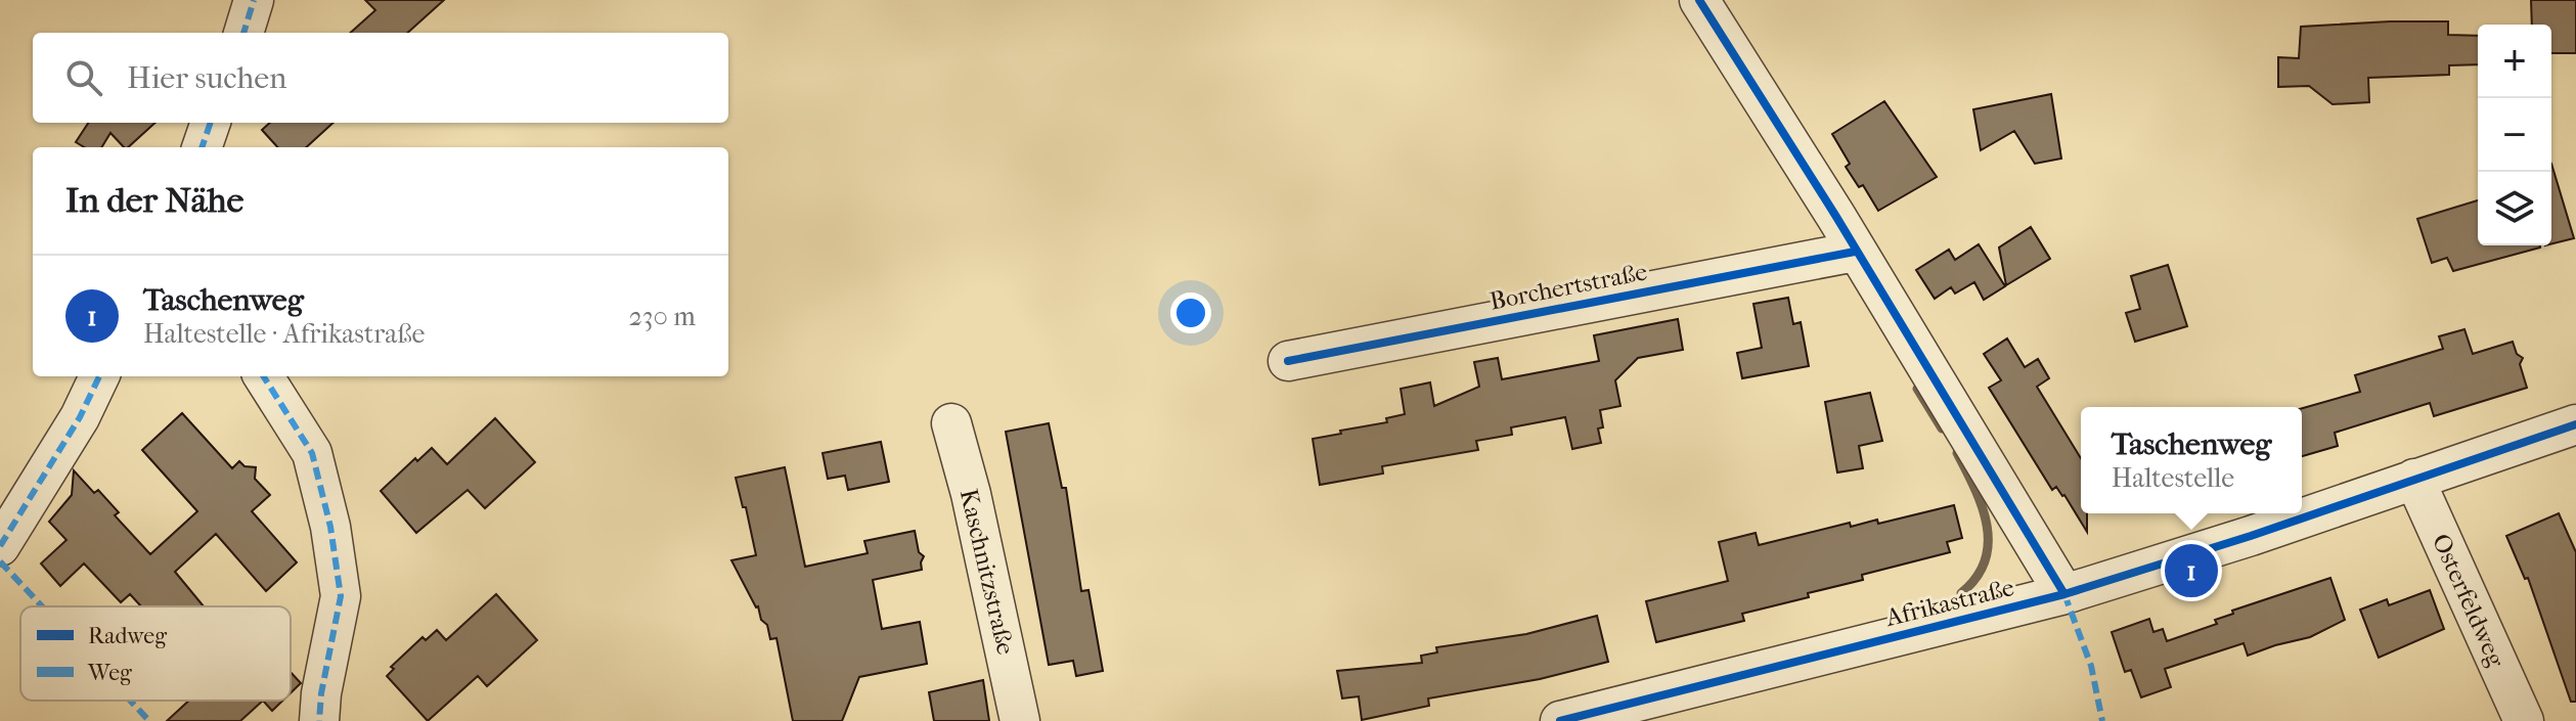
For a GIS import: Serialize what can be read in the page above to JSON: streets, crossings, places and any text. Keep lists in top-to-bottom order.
{
  "streets": {
    "street": [
      "Borchertstraße",
      "Kaschnitzstraße",
      "Osterfeldweg",
      "Afrikastraße"
    ]
  },
  "crossings": [
    ["Osterfeldweg", "Afrikastraße"]
  ],
  "legend": ["Radweg", "Weg"],
  "page": {
    "map_buttons": ["+", "−"],
    "search": "Hier suchen",
    "heading": "In der Nähe",
    "list": [
      {
        "mark": "1",
        "name": "Taschenweg",
        "note": "Haltestelle · Afrikastraße",
        "value": "230 m"
      }
    ],
    "popup": ["Taschenweg", "Haltestelle"],
    "pins": "1"
  }
}
